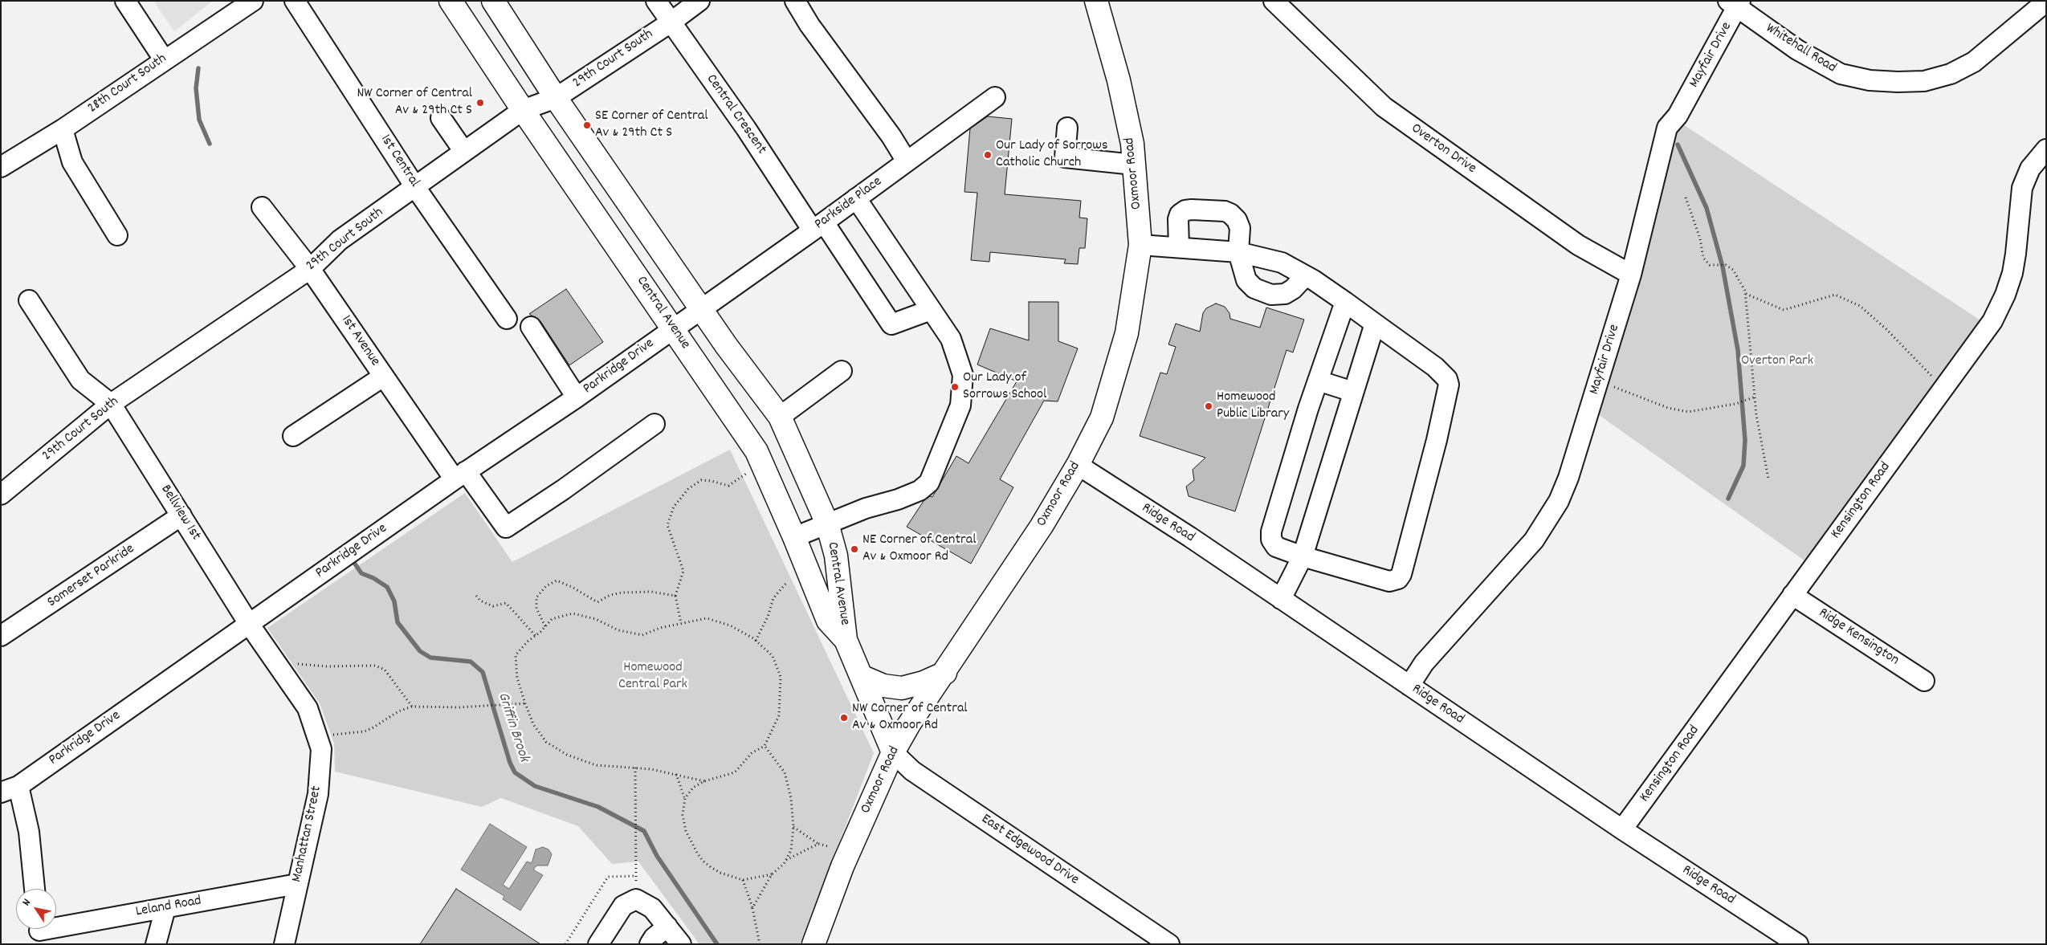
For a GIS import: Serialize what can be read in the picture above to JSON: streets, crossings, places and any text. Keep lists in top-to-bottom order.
{
  "streets": {
    "main road": ["Oxmoor Road", "Central Avenue"],
    "street": [
      "Whitehall Road",
      "Mayfair Drive",
      "29th Court South",
      "28th Court South",
      "Central Crescent",
      "Overton Drive",
      "1st Central",
      "Parkside Place",
      "1st Avenue",
      "Parkridge Drive",
      "Kensington Road",
      "Bellview 1st",
      "Ridge Road",
      "Somerset Parkride",
      "Ridge Kensington",
      "Manhattan Street",
      "East Edgewood Drive",
      "Leland Road"
    ]
  },
  "crossings": [
    ["Whitehall Road", "Mayfair Drive"],
    ["Mayfair Drive", "Overton Drive"],
    ["Mayfair Drive", "Ridge Road"],
    ["29th Court South", "Central Crescent"],
    ["29th Court South", "1st Central"],
    ["29th Court South", "Central Avenue"],
    ["29th Court South", "1st Avenue"],
    ["29th Court South", "Bellview 1st"],
    ["Central Crescent", "Parkside Place"],
    ["Oxmoor Road", "Central Avenue"],
    ["Oxmoor Road", "Ridge Road"],
    ["Oxmoor Road", "East Edgewood Drive"],
    ["Parkside Place", "Central Avenue"],
    ["Parkside Place", "Parkridge Drive"],
    ["Central Avenue", "Parkridge Drive"],
    ["Central Avenue", "East Edgewood Drive"],
    ["1st Avenue", "Parkridge Drive"],
    ["Parkridge Drive", "Bellview 1st"],
    ["Parkridge Drive", "Manhattan Street"],
    ["Kensington Road", "Ridge Road"],
    ["Kensington Road", "Ridge Kensington"],
    ["Bellview 1st", "Somerset Parkride"],
    ["Bellview 1st", "Manhattan Street"],
    ["Manhattan Street", "Leland Road"]
  ],
  "water": ["Griffin Brook"],
  "parks": ["Overton Park", "Homewood Central Park"],
  "places": [
    "NW Corner of Central Av & 29th Ct S",
    "SE Corner of Central Av & 29th Ct S",
    "Our Lady of Sorrows Catholic Church",
    "Our Lady of Sorrows School",
    "Homewood Public Library",
    "NE Corner of Central Av & Oxmoor Rd",
    "NW Corner of Central Av & Oxmoor Rd"
  ],
  "north": "top left"
}
